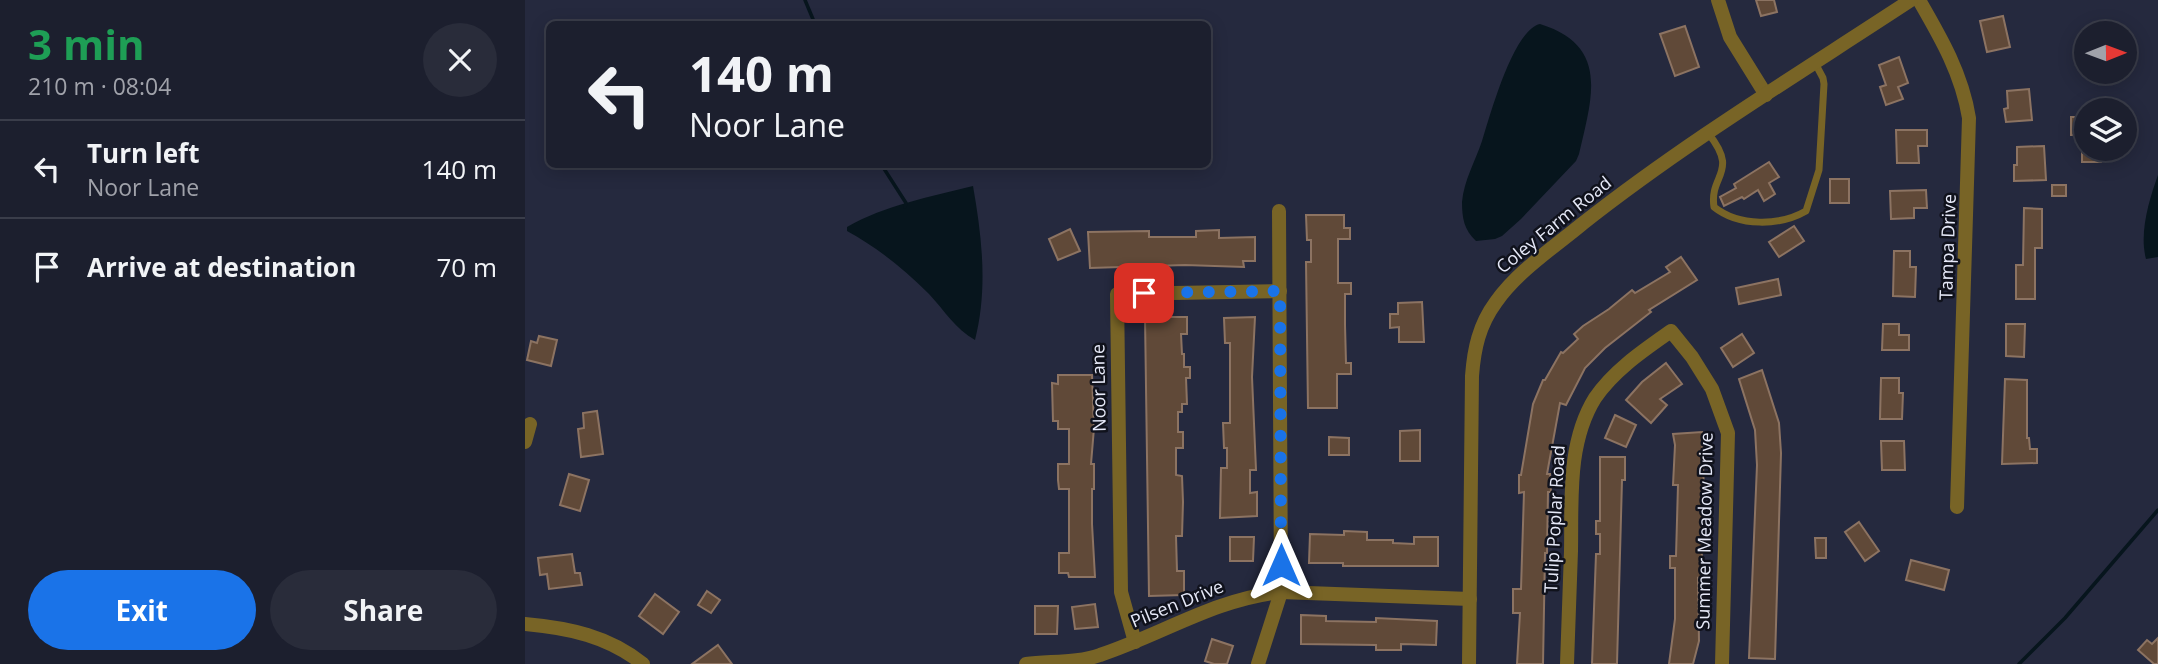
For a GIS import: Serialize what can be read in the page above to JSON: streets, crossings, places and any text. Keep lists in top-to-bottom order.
{
  "streets": {
    "street": [
      "Coley Farm Road",
      "Tampa Drive",
      "Noor Lane",
      "Tulip Poplar Road",
      "Summer Meadow Drive",
      "Pilsen Drive"
    ]
  },
  "crossings": [
    ["Coley Farm Road", "Pilsen Drive"],
    ["Noor Lane", "Pilsen Drive"],
    ["Tulip Poplar Road", "Summer Meadow Drive"]
  ],
  "north": "right",
  "page": {
    "heading": ["3 min", "210 m · 08:04"],
    "turn": ["140 m", "Noor Lane"],
    "list": [
      {
        "name": "Turn left",
        "note": "Noor Lane",
        "value": "140 m"
      },
      {
        "name": "Arrive at destination",
        "value": "70 m"
      }
    ],
    "buttons": ["Exit", "Share"]
  }
}
